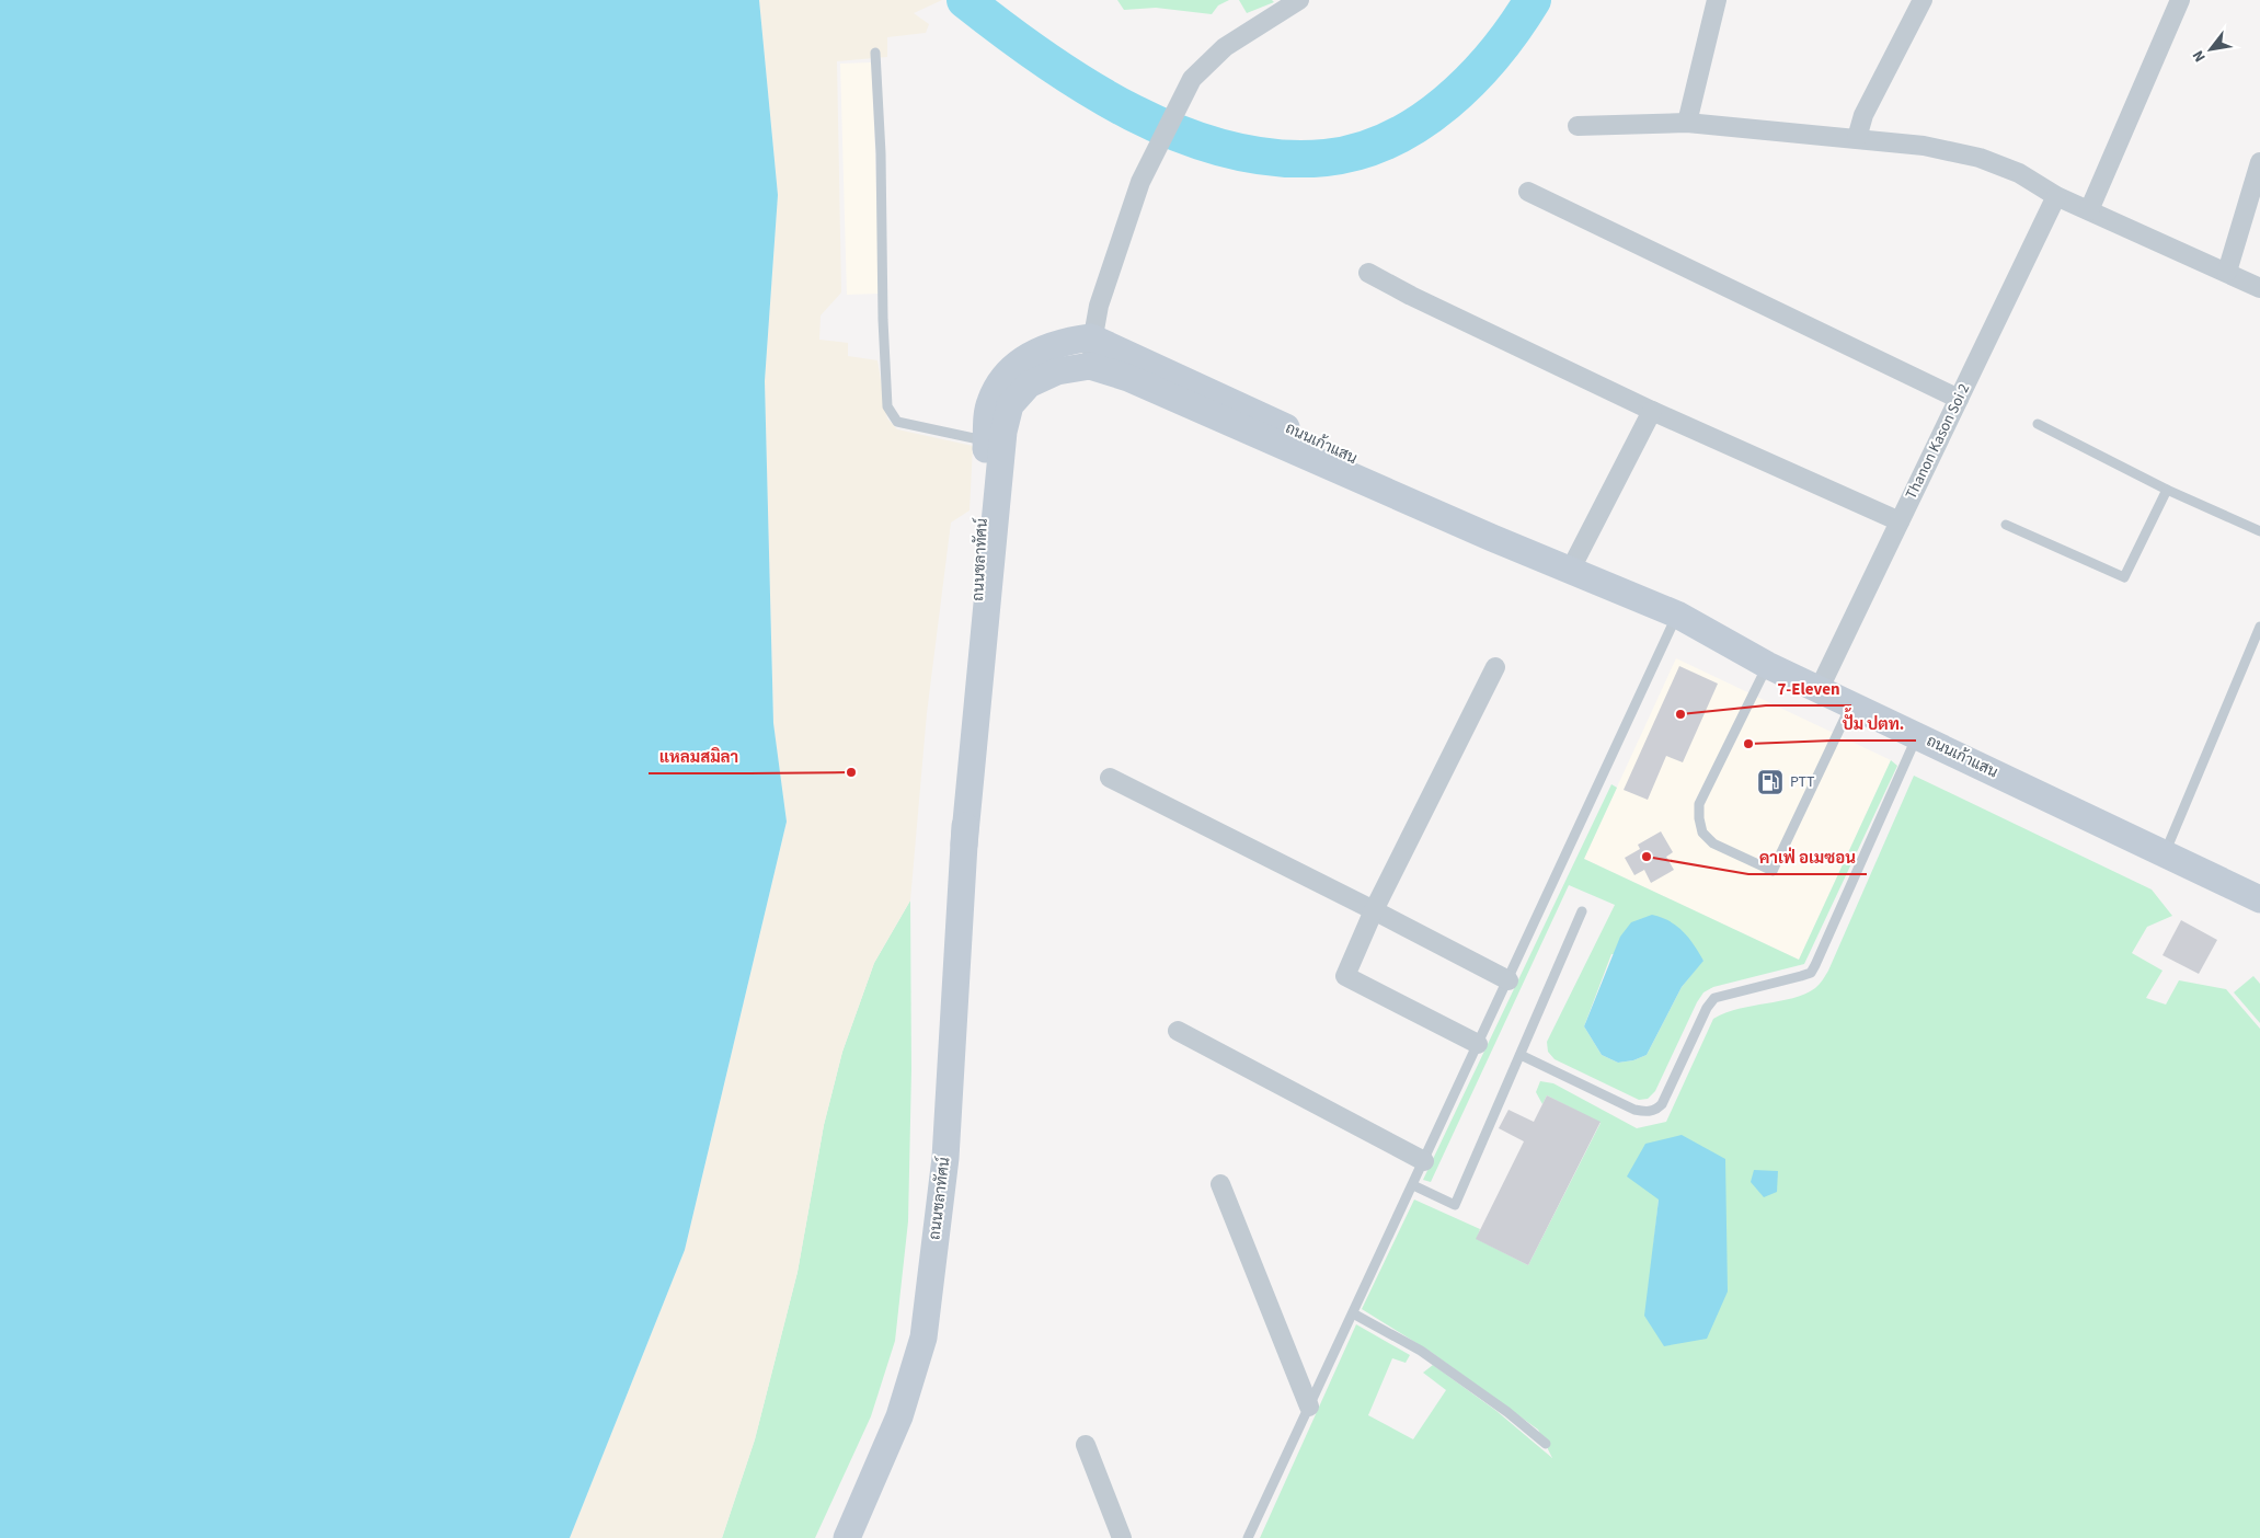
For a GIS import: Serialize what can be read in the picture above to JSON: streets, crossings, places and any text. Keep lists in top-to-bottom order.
{
  "streets": {
    "main road": ["ถนนเก้าแสน", "ถนนชลาทัศน์"],
    "street": ["Thanon Kason Soi 2"]
  },
  "crossings": [
    ["Thanon Kason Soi 2", "ถนนเก้าแสน"],
    ["ถนนเก้าแสน", "ถนนชลาทัศน์"]
  ],
  "places": {
    "other": [
      "7-Eleven",
      "ปั้ม ปตท.",
      "แหลมสมิลา",
      "คาเฟ่ อเมซอน"
    ],
    "fuel station": ["PTT"]
  },
  "north": "bottom left"
}
